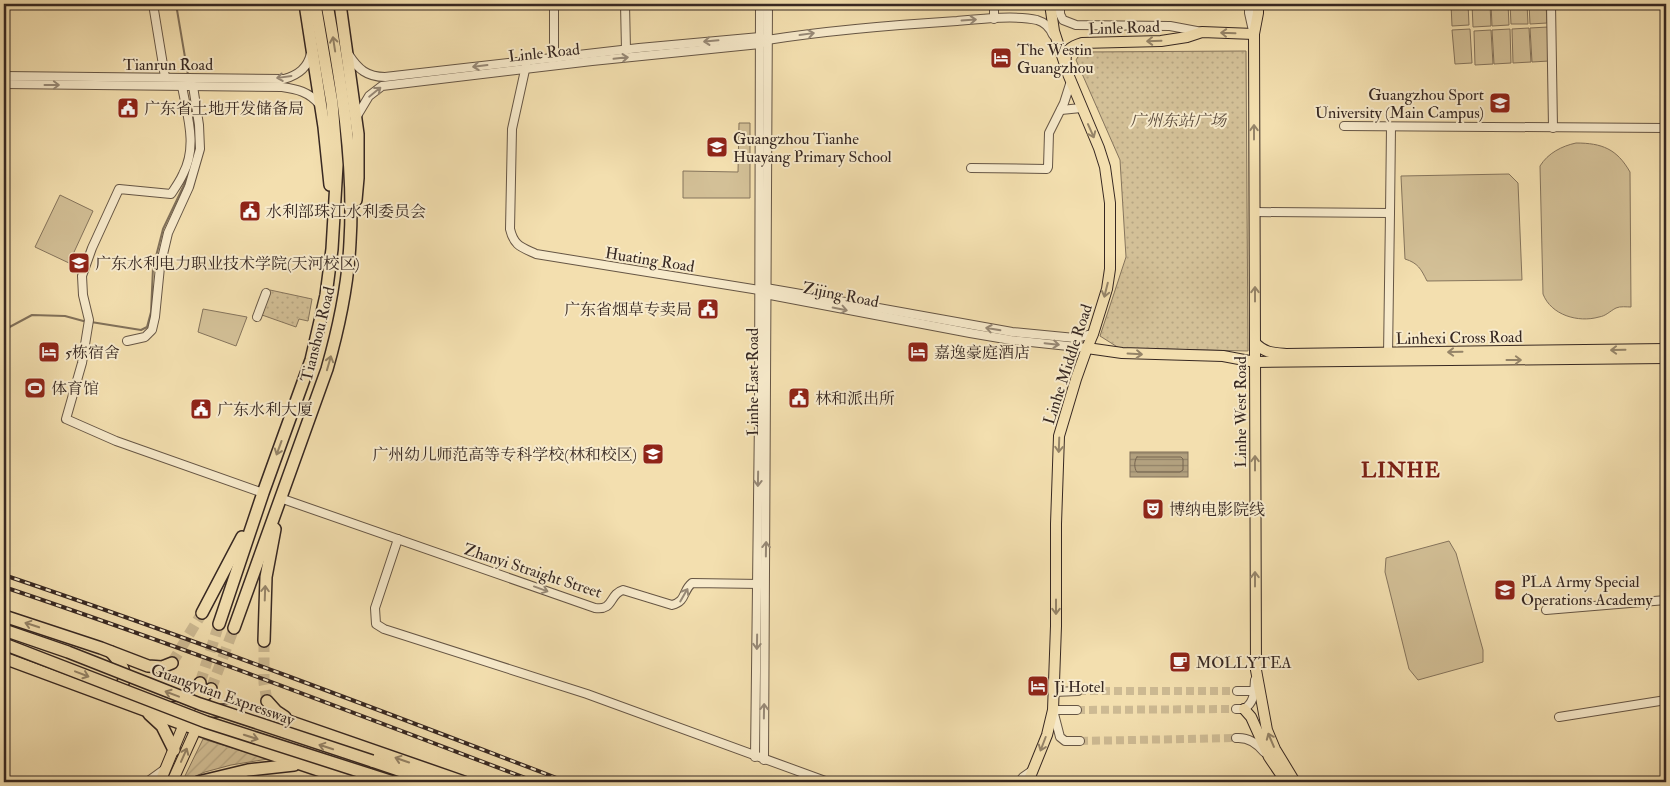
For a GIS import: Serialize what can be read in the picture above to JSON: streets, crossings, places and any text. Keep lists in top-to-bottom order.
{
  "streets": {
    "highway": ["Tianshou Road", "Guangyuan Expressway"],
    "main road": [
      "Linle Road",
      "Zijing Road",
      "Linhexi Cross Road",
      "Linhe Middle Road",
      "Linhe West Road"
    ],
    "street": [
      "Tianrun Road",
      "Huating Road",
      "Linhe East Road",
      "Zhanyi Straight Street"
    ]
  },
  "crossings": [
    ["Linle Road", "Huating Road"],
    ["Linle Road", "Linhe Middle Road"],
    ["Linle Road", "Linhe East Road"],
    ["Linle Road", "Linhe West Road"],
    ["Huating Road", "Zijing Road"],
    ["Huating Road", "Linhe East Road"],
    ["Zijing Road", "Linhexi Cross Road"],
    ["Zijing Road", "Linhe Middle Road"],
    ["Zijing Road", "Linhe East Road"],
    ["Zijing Road", "Linhe West Road"],
    ["Tianshou Road", "Zhanyi Straight Street"],
    ["Linhexi Cross Road", "Linhe West Road"],
    ["Linhe East Road", "Zhanyi Straight Street"]
  ],
  "one_way": ["Linhe Middle Road", "Linhe West Road", "Zhanyi Straight Street"],
  "districts": ["LINHE"],
  "parks": ["广州东站广场"],
  "places": {
    "hotel": [
      "The Westin Guangzhou",
      "5栋宿舍",
      "嘉逸豪庭酒店",
      "Ji Hotel"
    ],
    "school or university": [
      "Guangzhou Sport University (Main Campus)",
      "Guangzhou Tianhe Huayang Primary School",
      "广东水利电力职业技术学院(天河校区)",
      "广州幼儿师范高等专科学校(林和校区)",
      "PLA Army Special Operations Academy"
    ],
    "public building": [
      "广东省土地开发储备局",
      "水利部珠江水利委员会",
      "广东省烟草专卖局",
      "林和派出所",
      "广东水利大厦"
    ],
    "sports": ["体育馆"],
    "theatre": ["博纳电影院线"],
    "cafe": ["MOLLYTEA"]
  }
}
